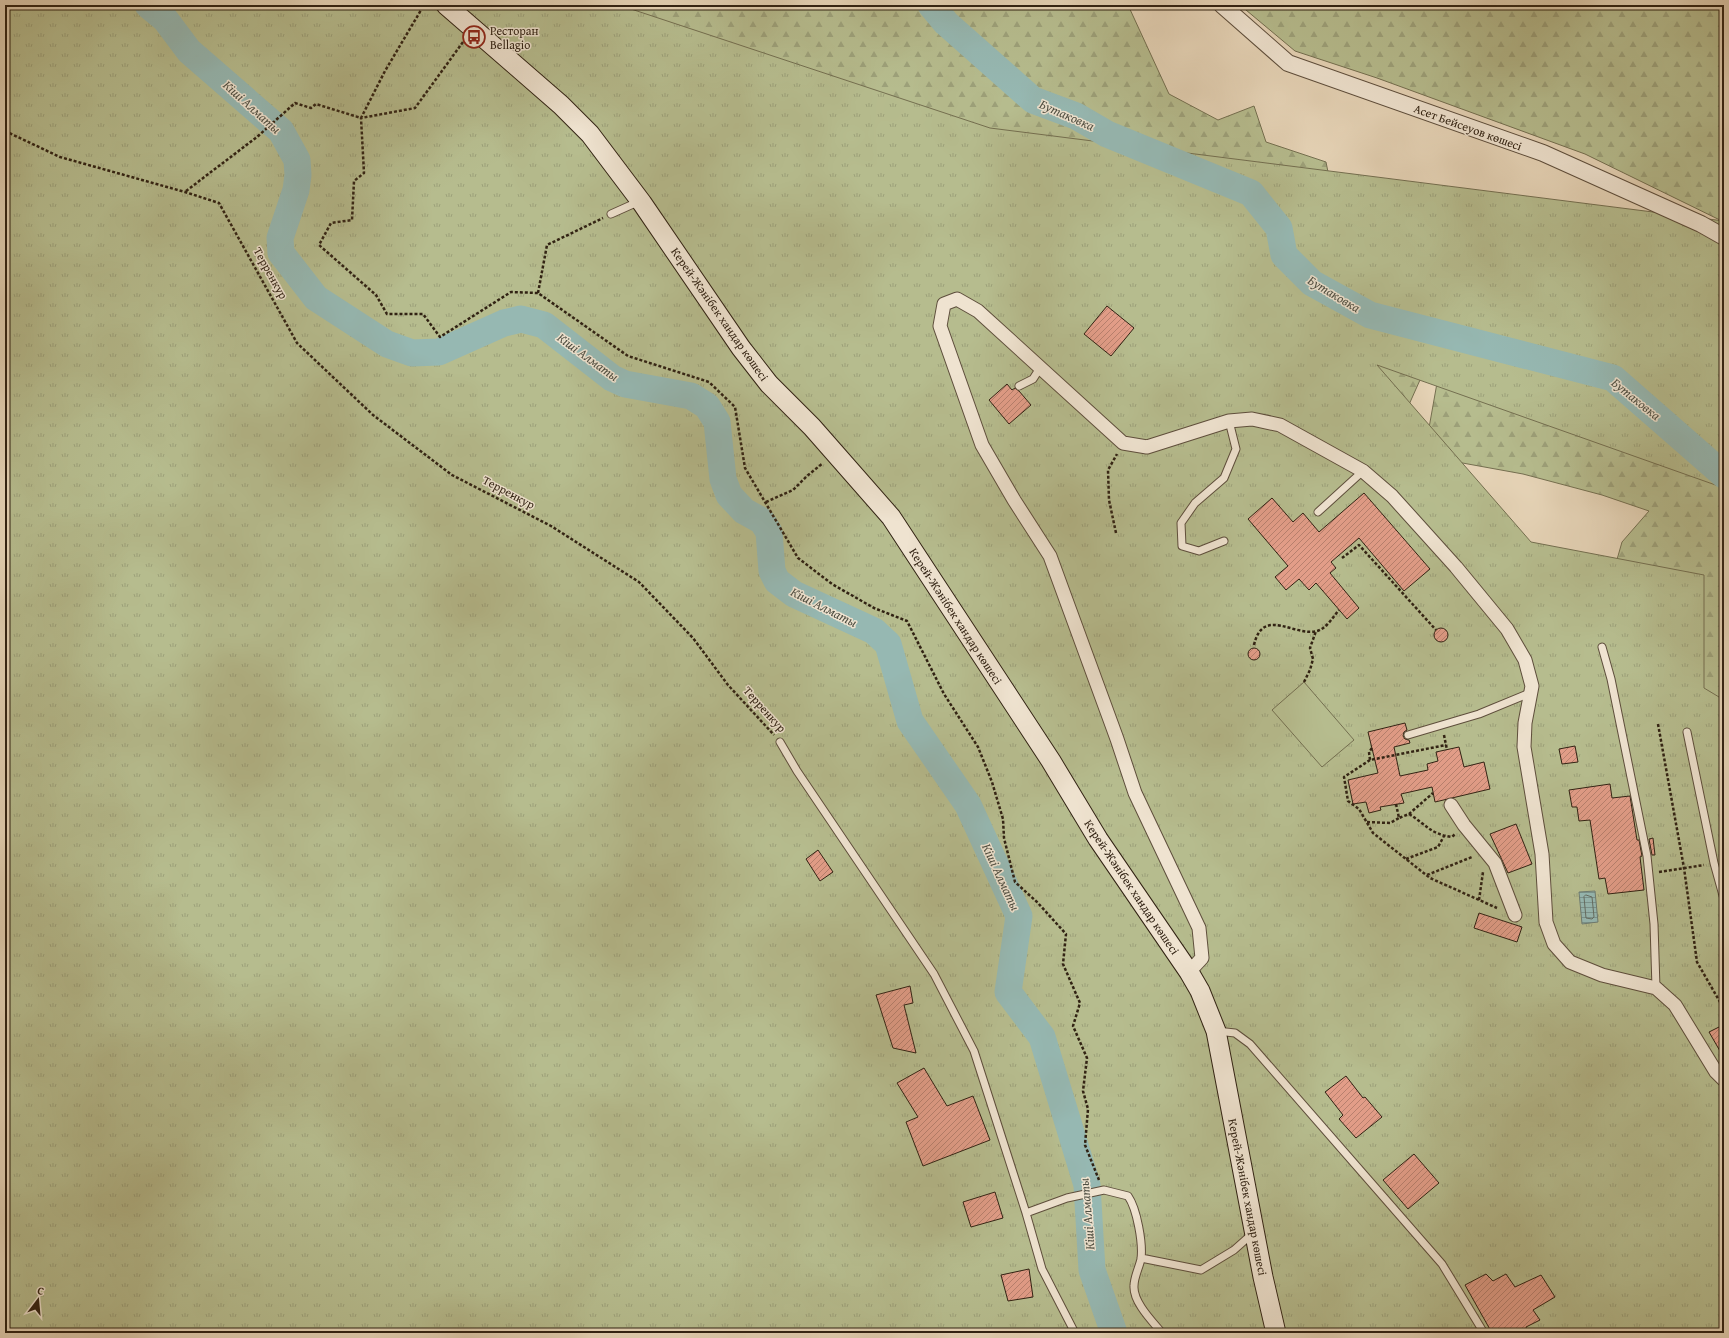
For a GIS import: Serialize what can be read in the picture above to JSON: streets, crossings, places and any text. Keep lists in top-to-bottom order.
{
  "streets": {
    "main road": ["Керей-Жәнібек хандар көшесі"],
    "street": ["Асет Бейсеуов көшесі"],
    "lane": ["Терренкур"]
  },
  "water": ["Кіші Алматы", "Бутаковка"],
  "places": {
    "bus stop": ["Ресторан Bellagio"]
  },
  "north": "top"
}
